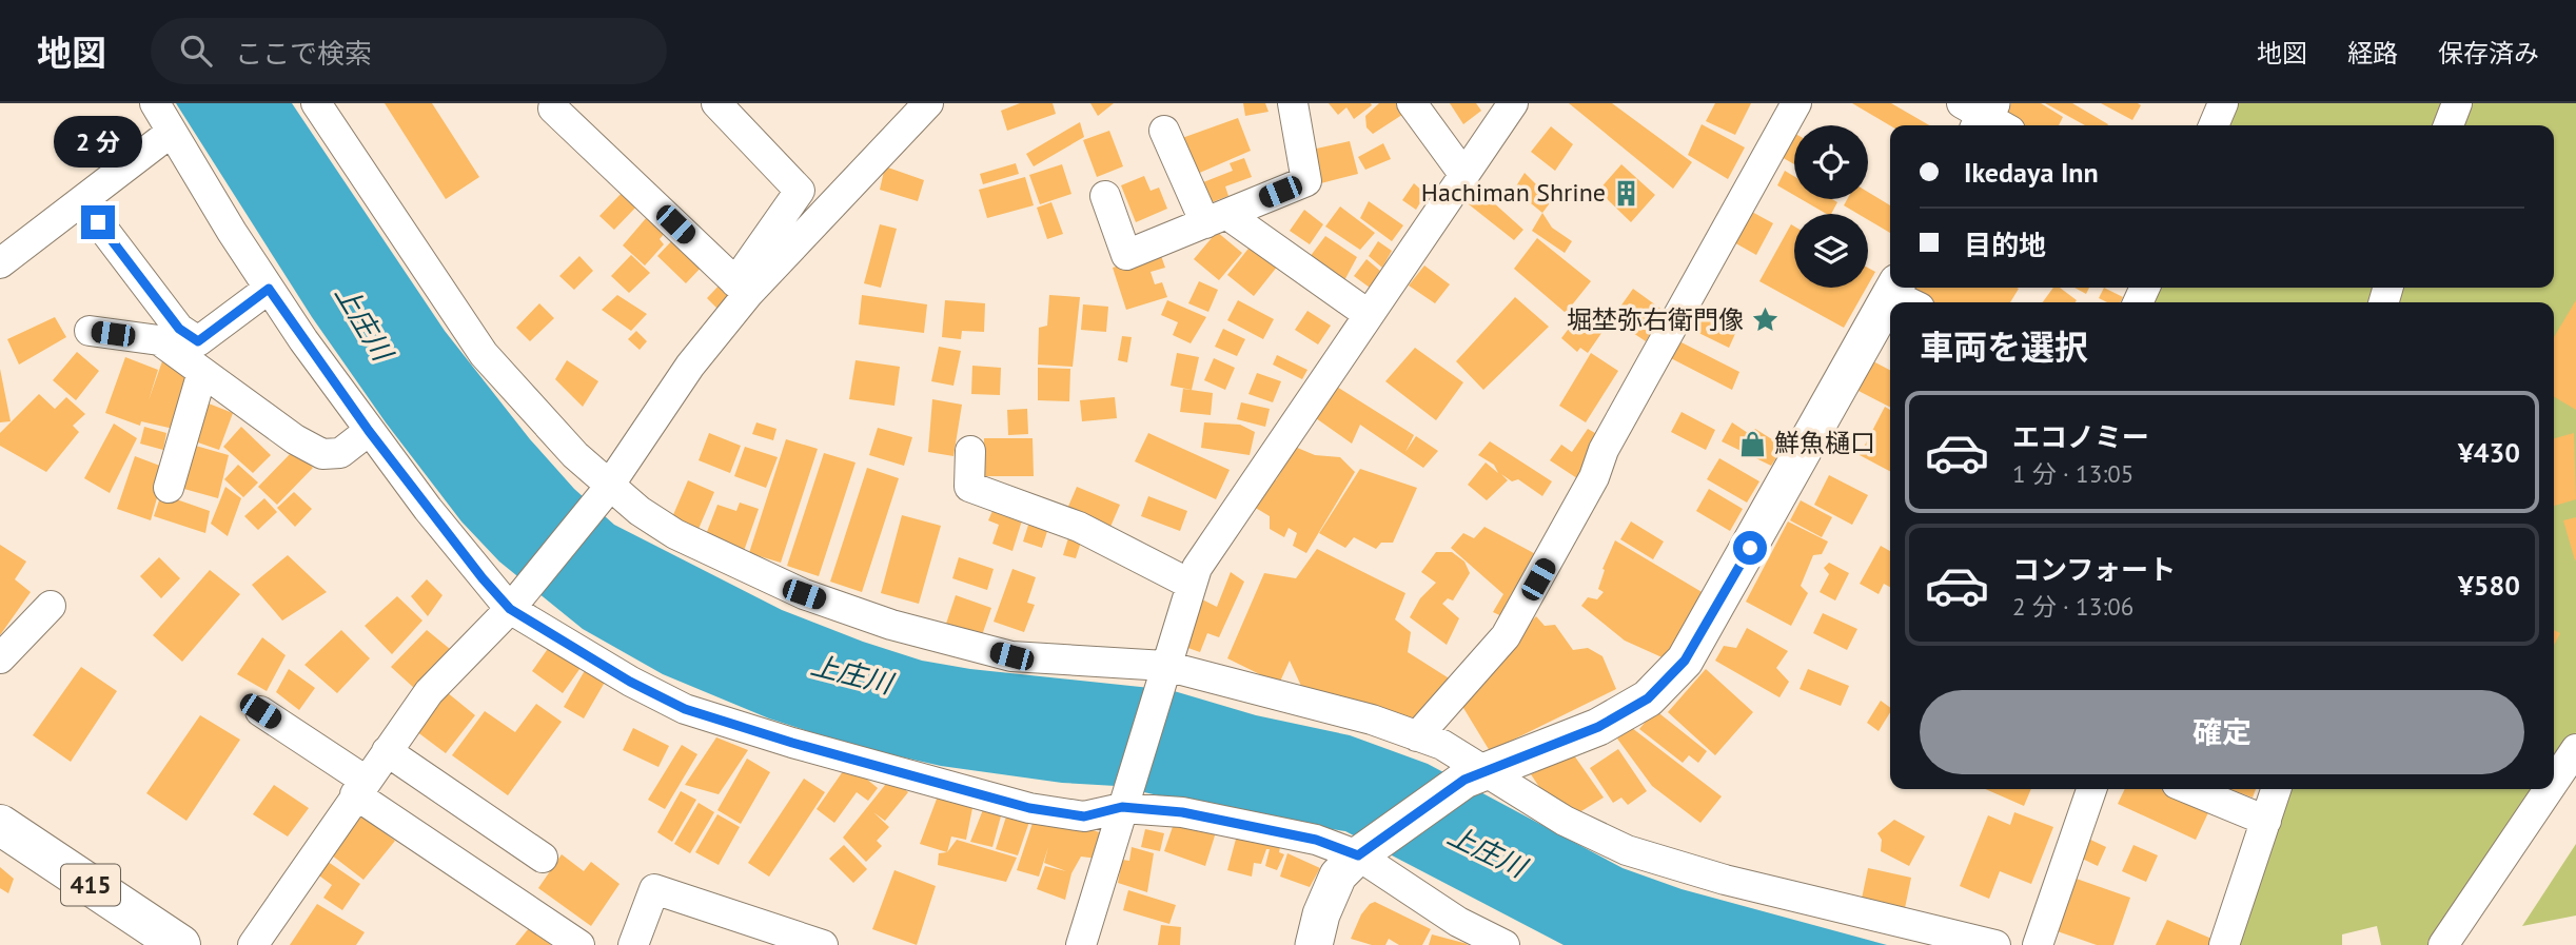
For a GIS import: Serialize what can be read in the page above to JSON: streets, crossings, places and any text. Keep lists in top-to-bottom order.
{
  "streets": {
    "highway": ["415"]
  },
  "water": ["上庄川"],
  "places": {
    "building": ["Hachiman Shrine"],
    "place": ["堀埜弥右衛門像"],
    "shop": ["鮮魚樋口"]
  },
  "page": {
    "header": "地図",
    "search": "ここで検索",
    "nav": ["地図", "経路", "保存済み"],
    "bubble": "2 分",
    "banner": ["Ikedaya Inn", "目的地"],
    "heading": "車両を選択",
    "list": [
      {
        "name": "エコノミー",
        "note": "1 分 · 13:05",
        "value": "¥430"
      },
      {
        "name": "コンフォート",
        "note": "2 分 · 13:06",
        "value": "¥580"
      }
    ],
    "buttons": "確定"
  }
}
